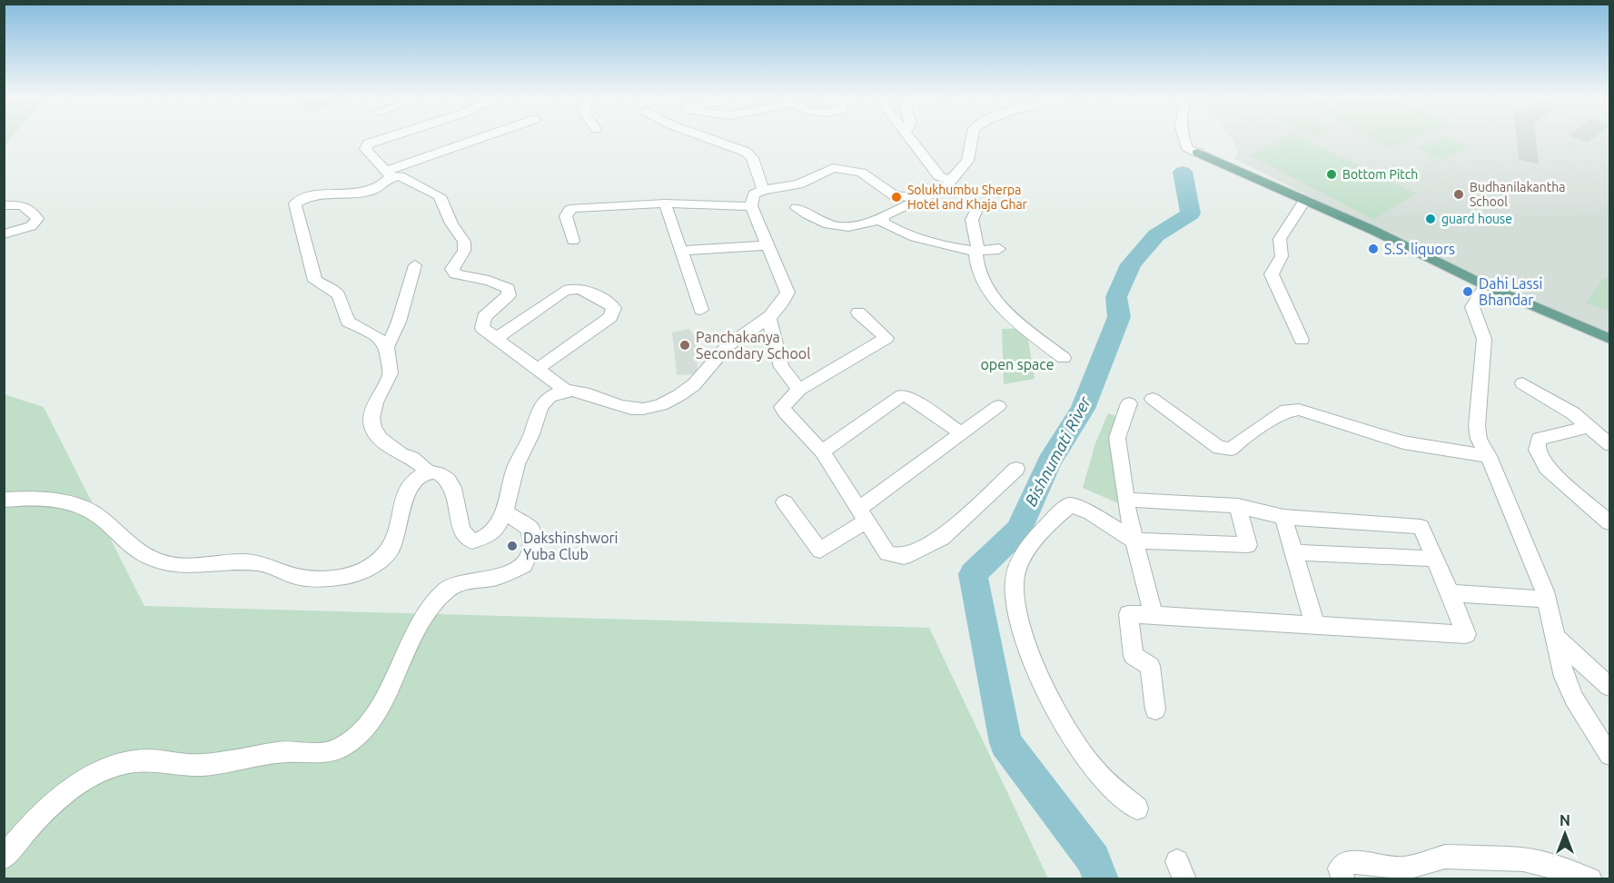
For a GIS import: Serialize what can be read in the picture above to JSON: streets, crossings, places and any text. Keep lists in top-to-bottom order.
{
  "water": ["Bishnumati River"],
  "parks": ["open space"],
  "places": [
    "Bottom Pitch",
    "Budhanilakantha School",
    "Solukhumbu Sherpa Hotel and Khaja Ghar",
    "guard house",
    "S.S. liquors",
    "Dahi Lassi Bhandar",
    "Panchakanya Secondary School",
    "Dakshinshwori Yuba Club"
  ],
  "north": "top"
}
